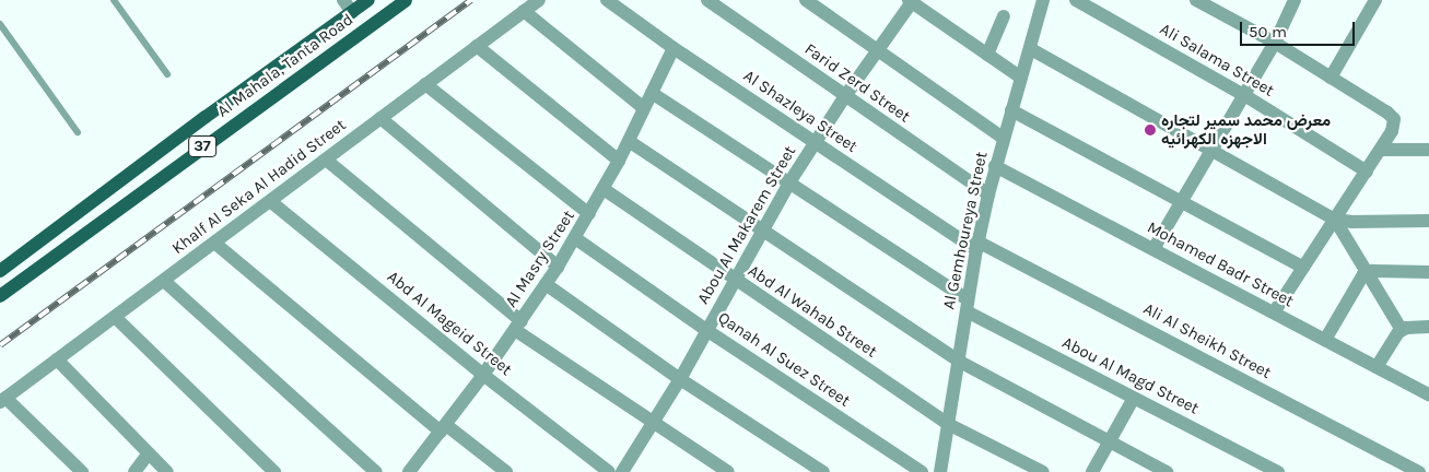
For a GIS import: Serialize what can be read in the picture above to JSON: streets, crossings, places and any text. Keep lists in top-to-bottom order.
{
  "streets": {
    "main road": ["Al Mahala, Tanta Road", "37"],
    "street": [
      "Ali Salama Street",
      "Farid Zerd Street",
      "Al Shazleya Street",
      "Khalf Al Seka Al Hadid Street",
      "Abou Al Makarem Street",
      "Al Gemhoureya Street",
      "Al Masry Street",
      "Mohamed Badr Street",
      "Abd Al Wahab Street",
      "Abd Al Mageid Street",
      "Ali Al Sheikh Street",
      "Qanah Al Suez Street",
      "Abou Al Magd Street"
    ]
  },
  "crossings": [
    ["Farid Zerd Street", "Abou Al Makarem Street"],
    ["Farid Zerd Street", "Al Gemhoureya Street"],
    ["Al Shazleya Street", "Abou Al Makarem Street"],
    ["Al Shazleya Street", "Al Gemhoureya Street"],
    ["Al Shazleya Street", "Al Masry Street"],
    ["Al Shazleya Street", "Ali Al Sheikh Street"],
    ["Khalf Al Seka Al Hadid Street", "Abd Al Mageid Street"],
    ["Abou Al Makarem Street", "Abd Al Wahab Street"],
    ["Abou Al Makarem Street", "Qanah Al Suez Street"],
    ["Abou Al Makarem Street", "Abou Al Magd Street"],
    ["Al Gemhoureya Street", "Mohamed Badr Street"],
    ["Al Gemhoureya Street", "Abd Al Wahab Street"],
    ["Al Gemhoureya Street", "Ali Al Sheikh Street"],
    ["Al Gemhoureya Street", "Abou Al Magd Street"],
    ["Al Masry Street", "Abd Al Wahab Street"],
    ["Al Masry Street", "Abd Al Mageid Street"],
    ["Al Masry Street", "Qanah Al Suez Street"],
    ["Al Masry Street", "Abou Al Magd Street"]
  ],
  "places": ["معرض محمد سمير لتجاره الاجهزه الكهرائيه"],
  "scale_bar": "50 m"
}
